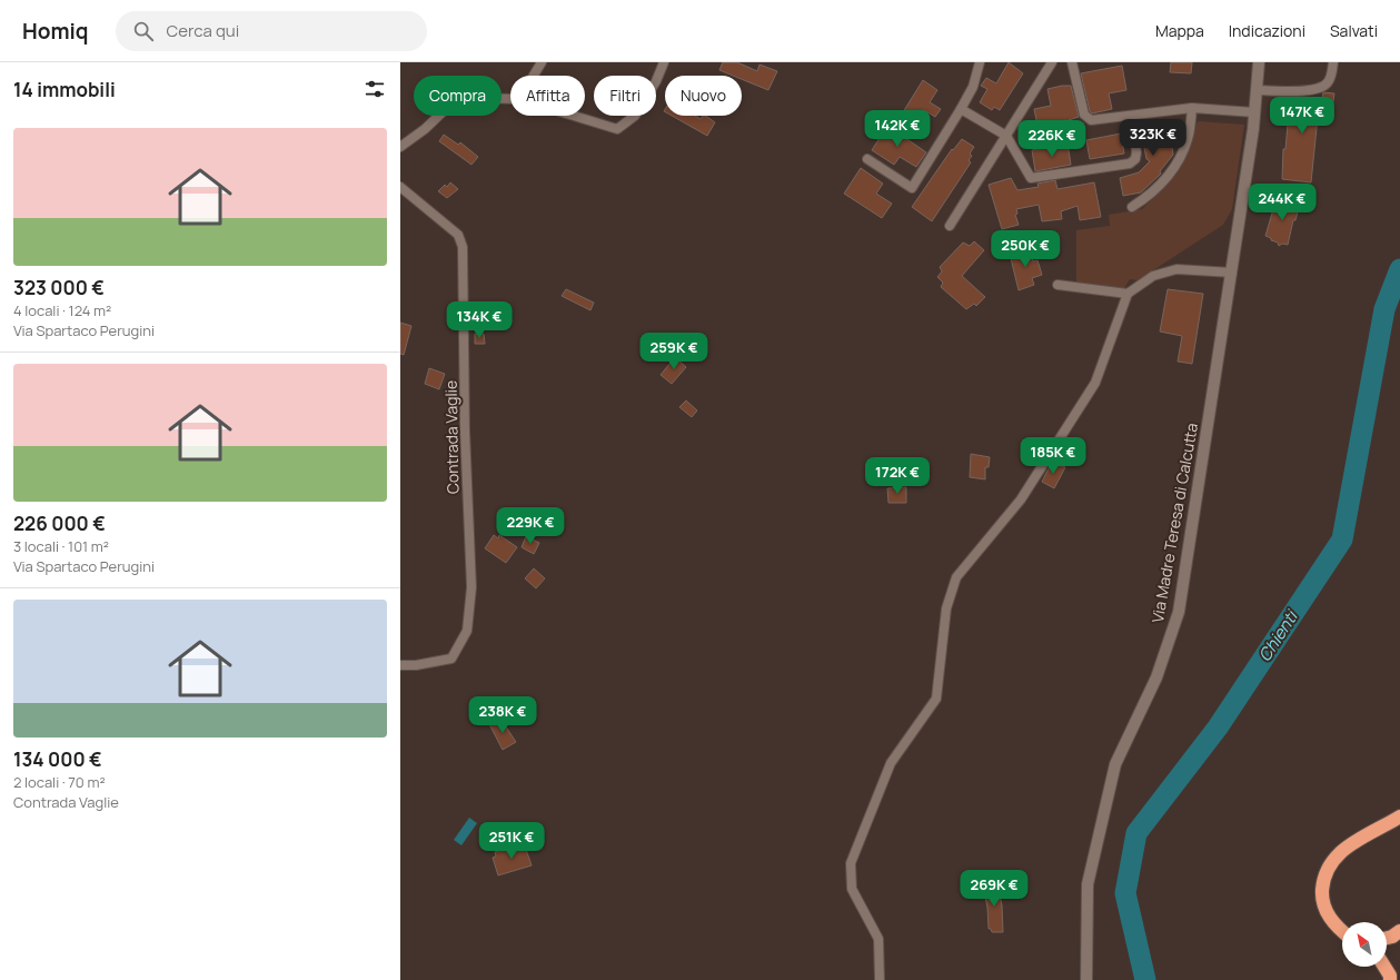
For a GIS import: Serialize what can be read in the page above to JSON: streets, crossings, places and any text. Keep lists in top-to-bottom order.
{
  "streets": {
    "main road": ["Via Madre Teresa di Calcutta"],
    "street": ["Contrada Vaglie"]
  },
  "water": ["Chienti"],
  "north": "top left",
  "page": {
    "header": "Homiq",
    "search": "Cerca qui",
    "nav": ["Mappa", "Indicazioni", "Salvati"],
    "heading": "14 immobili",
    "chip": [
      "Compra",
      "Affitta",
      "Filtri",
      "Nuovo"
    ],
    "price": [
      "147K €",
      "142K €",
      "323K €",
      "226K €",
      "244K €",
      "250K €",
      "134K €",
      "259K €",
      "185K €",
      "172K €",
      "229K €",
      "238K €",
      "251K €",
      "269K €"
    ],
    "list": [
      {
        "name": "323 000 €",
        "note": "4 locali · 124 m² · Via Spartaco Perugini"
      },
      {
        "name": "226 000 €",
        "note": "3 locali · 101 m² · Via Spartaco Perugini"
      },
      {
        "name": "134 000 €",
        "note": "2 locali · 70 m² · Contrada Vaglie"
      }
    ]
  }
}
